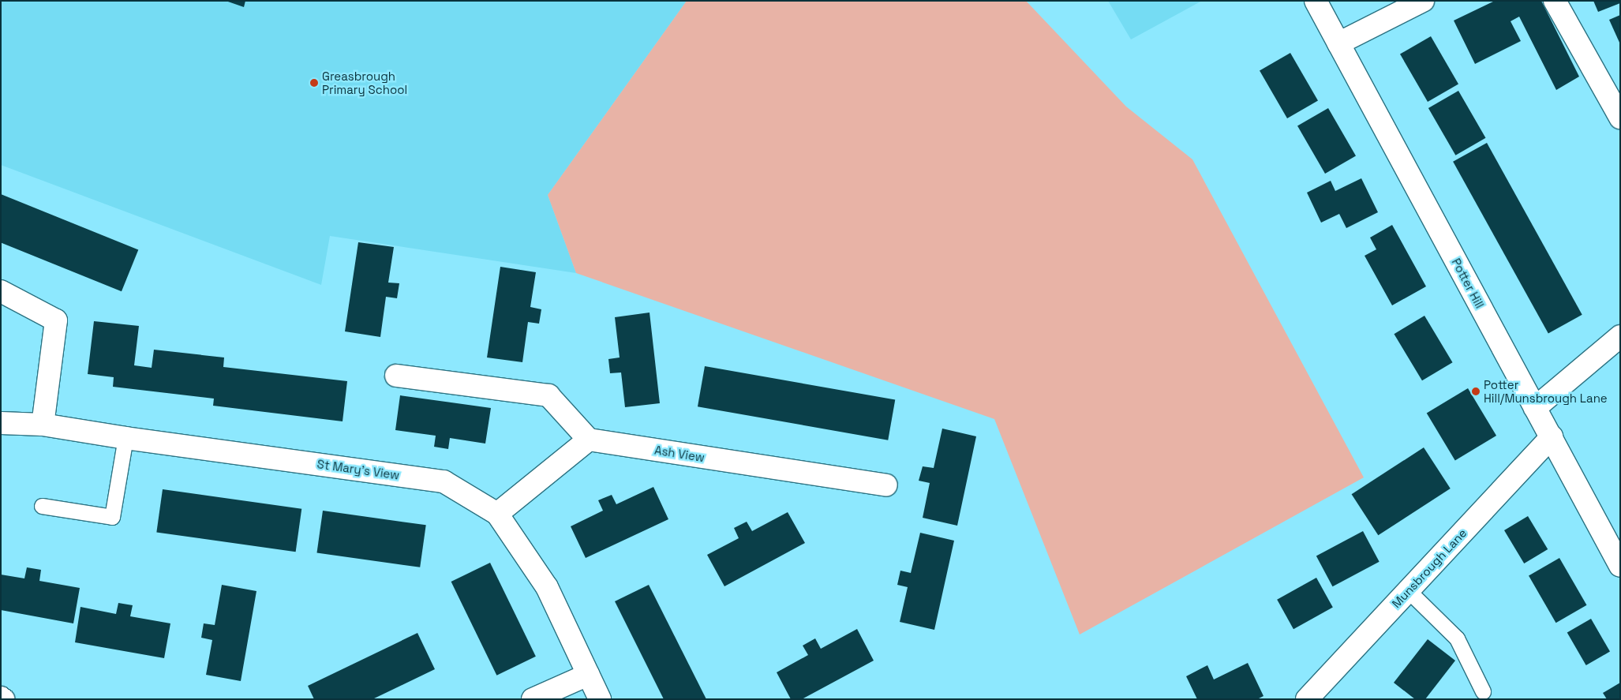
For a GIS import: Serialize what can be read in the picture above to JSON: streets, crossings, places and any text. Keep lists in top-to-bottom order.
{
  "streets": {
    "street": [
      "Potter Hill",
      "Ash View",
      "St Mary's View",
      "Munsbrough Lane"
    ]
  },
  "crossings": [
    ["Potter Hill", "Munsbrough Lane"]
  ],
  "places": ["Greasbrough Primary School", "Potter Hill/Munsbrough Lane"]
}
